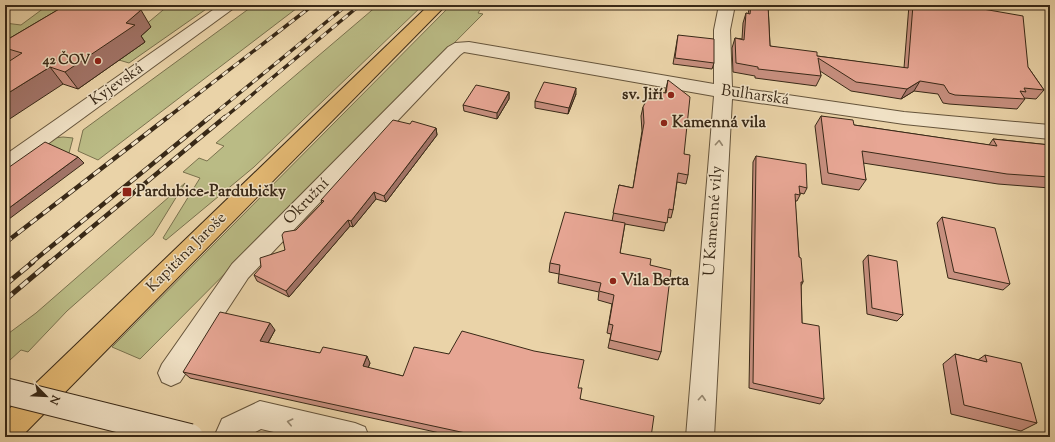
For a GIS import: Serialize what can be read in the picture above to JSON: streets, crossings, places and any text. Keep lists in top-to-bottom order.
{
  "streets": {
    "main road": ["Kapitána Jaroše"],
    "street": [
      "Kyjevská",
      "Bulharská",
      "Okružní",
      "U Kamenné vily"
    ]
  },
  "crossings": [
    ["Bulharská", "Okružní"],
    ["Bulharská", "U Kamenné vily"]
  ],
  "one_way": ["U Kamenné vily"],
  "places": {
    "other": [
      "42 ČOV",
      "sv. Jiří",
      "Kamenná vila",
      "Vila Berta"
    ],
    "transit": ["Pardubice-Pardubičky"]
  },
  "north": "bottom right"
}
